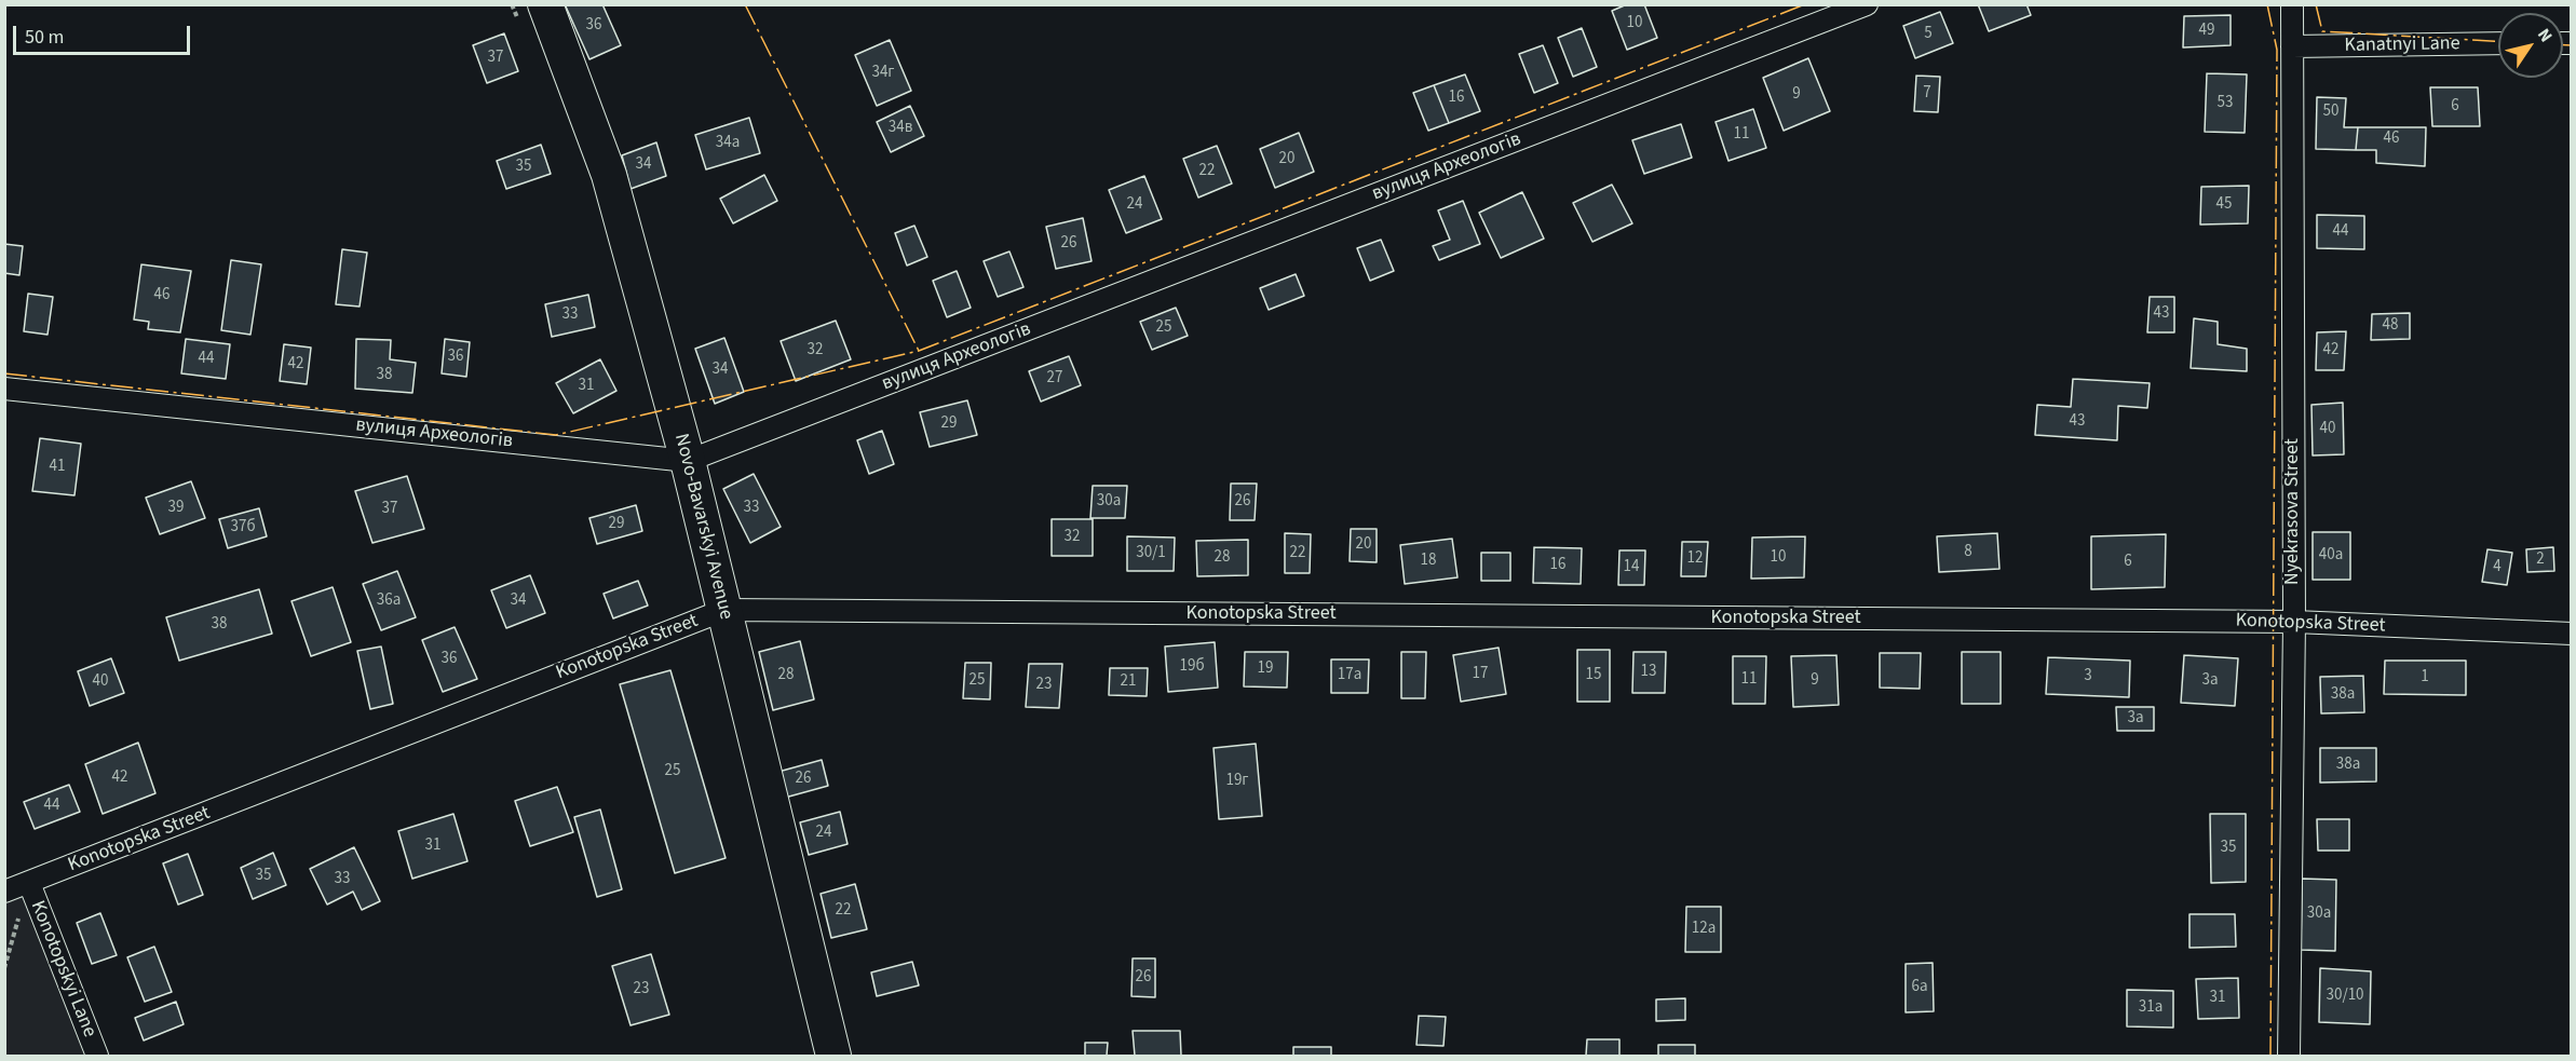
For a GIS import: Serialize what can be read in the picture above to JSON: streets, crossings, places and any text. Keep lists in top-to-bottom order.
{
  "streets": {
    "main road": ["Novo-Bavarskyi Avenue"],
    "street": [
      "Kanatnyi Lane",
      "вулиця Археологів",
      "Nyekrasova Street",
      "Konotopska Street",
      "Konotopskyi Lane"
    ]
  },
  "crossings": [
    ["Kanatnyi Lane", "Nyekrasova Street"],
    ["вулиця Археологів", "Novo-Bavarskyi Avenue"],
    ["Nyekrasova Street", "Konotopska Street"],
    ["Novo-Bavarskyi Avenue", "Konotopska Street"],
    ["Konotopska Street", "Konotopskyi Lane"]
  ],
  "house_numbers": [
    "10",
    "36",
    "49",
    "5",
    "37",
    "34г",
    "7",
    "9",
    "16",
    "53",
    "6",
    "50",
    "34в",
    "11",
    "46",
    "34а",
    "20",
    "34",
    "35",
    "22",
    "24",
    "45",
    "44",
    "26",
    "46",
    "43",
    "33",
    "48",
    "25",
    "32",
    "42",
    "36",
    "44",
    "42",
    "34",
    "38",
    "27",
    "31",
    "43",
    "29",
    "40",
    "41",
    "30а",
    "26",
    "39",
    "33",
    "37",
    "29",
    "37б",
    "32",
    "20",
    "8",
    "30/1",
    "22",
    "40а",
    "28",
    "10",
    "12",
    "2",
    "18",
    "6",
    "16",
    "14",
    "4",
    "36а",
    "34",
    "38",
    "36",
    "19б",
    "19",
    "13",
    "17",
    "28",
    "17а",
    "15",
    "3",
    "1",
    "11",
    "25",
    "9",
    "3а",
    "40",
    "21",
    "23",
    "38а",
    "3а",
    "38а",
    "25",
    "42",
    "26",
    "19г",
    "44",
    "24",
    "31",
    "35",
    "35",
    "33",
    "22",
    "30а",
    "12а",
    "26",
    "6а",
    "23",
    "30/10",
    "31",
    "31а"
  ],
  "scale_bar": "50 m",
  "north": "top right"
}
